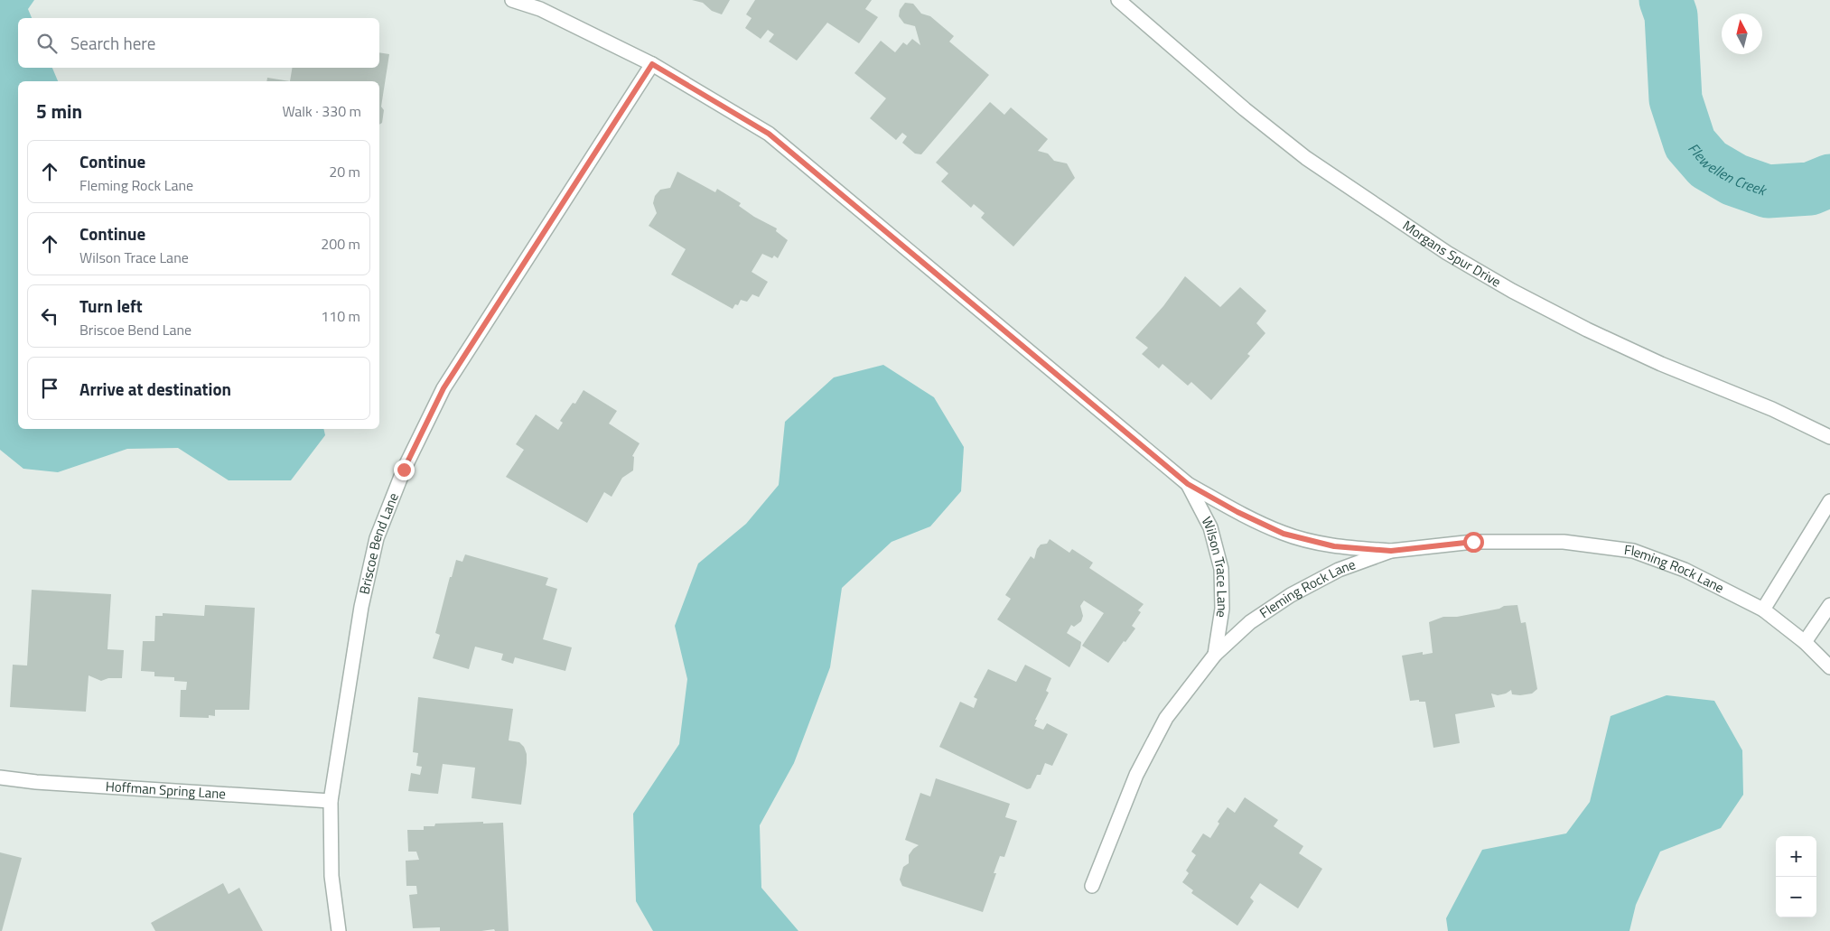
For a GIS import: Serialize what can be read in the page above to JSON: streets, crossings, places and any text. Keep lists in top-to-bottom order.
{
  "streets": {
    "street": [
      "Morgans Spur Drive",
      "Briscoe Bend Lane",
      "Wilson Trace Lane",
      "Fleming Rock Lane",
      "Hoffman Spring Lane"
    ]
  },
  "crossings": [
    ["Briscoe Bend Lane", "Wilson Trace Lane"],
    ["Briscoe Bend Lane", "Hoffman Spring Lane"],
    ["Wilson Trace Lane", "Fleming Rock Lane"]
  ],
  "water": ["Flewellen Creek"],
  "north": "top",
  "page": {
    "search": "Search here",
    "heading": ["5 min", "Walk · 330 m"],
    "list": [
      ["Continue", "Fleming Rock Lane", "20 m"],
      ["Continue", "Wilson Trace Lane", "200 m"],
      ["Turn left", "Briscoe Bend Lane", "110 m"],
      "Arrive at destination"
    ],
    "map_buttons": ["+", "−"]
  }
}
